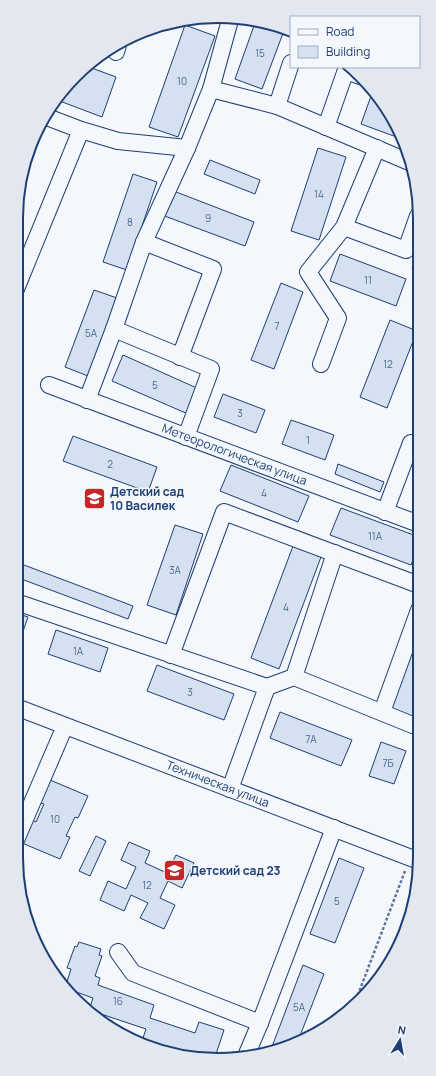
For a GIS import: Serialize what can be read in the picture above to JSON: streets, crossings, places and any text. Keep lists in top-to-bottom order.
{
  "streets": {
    "street": ["Метеорологическая улица", "Техническая улица"]
  },
  "places": {
    "school or university": ["Детский сад 10 Василек", "Детский сад 23"]
  },
  "house_numbers": [
    "15",
    "10",
    "14",
    "9",
    "8",
    "11",
    "7",
    "5А",
    "12",
    "5",
    "3",
    "1",
    "2",
    "4",
    "11А",
    "3А",
    "4",
    "1А",
    "3",
    "7А",
    "7Б",
    "10",
    "12",
    "5",
    "16",
    "5А"
  ],
  "legend": ["Road", "Building"],
  "north": "top"
}
